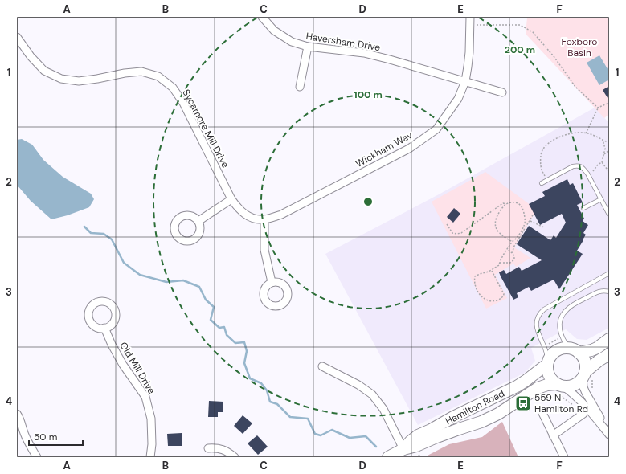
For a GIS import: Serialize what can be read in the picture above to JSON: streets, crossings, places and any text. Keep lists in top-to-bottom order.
{
  "streets": {
    "main road": ["Hamilton Road"],
    "street": [
      "Haversham Drive",
      "Sycamore Mill Drive",
      "Wickham Way",
      "Old Mill Drive"
    ]
  },
  "crossings": [
    ["Haversham Drive", "Wickham Way"],
    ["Sycamore Mill Drive", "Wickham Way"]
  ],
  "parks": ["Foxboro Basin"],
  "places": {
    "bus stop": ["559 N Hamilton Rd"]
  },
  "scale_bar": "50 m",
  "grid": {
    "columns": [
      "A",
      "B",
      "C",
      "D",
      "E",
      "F"
    ],
    "rows": [
      "1",
      "2",
      "3",
      "4"
    ]
  },
  "rings": ["200 m", "100 m"]
}
